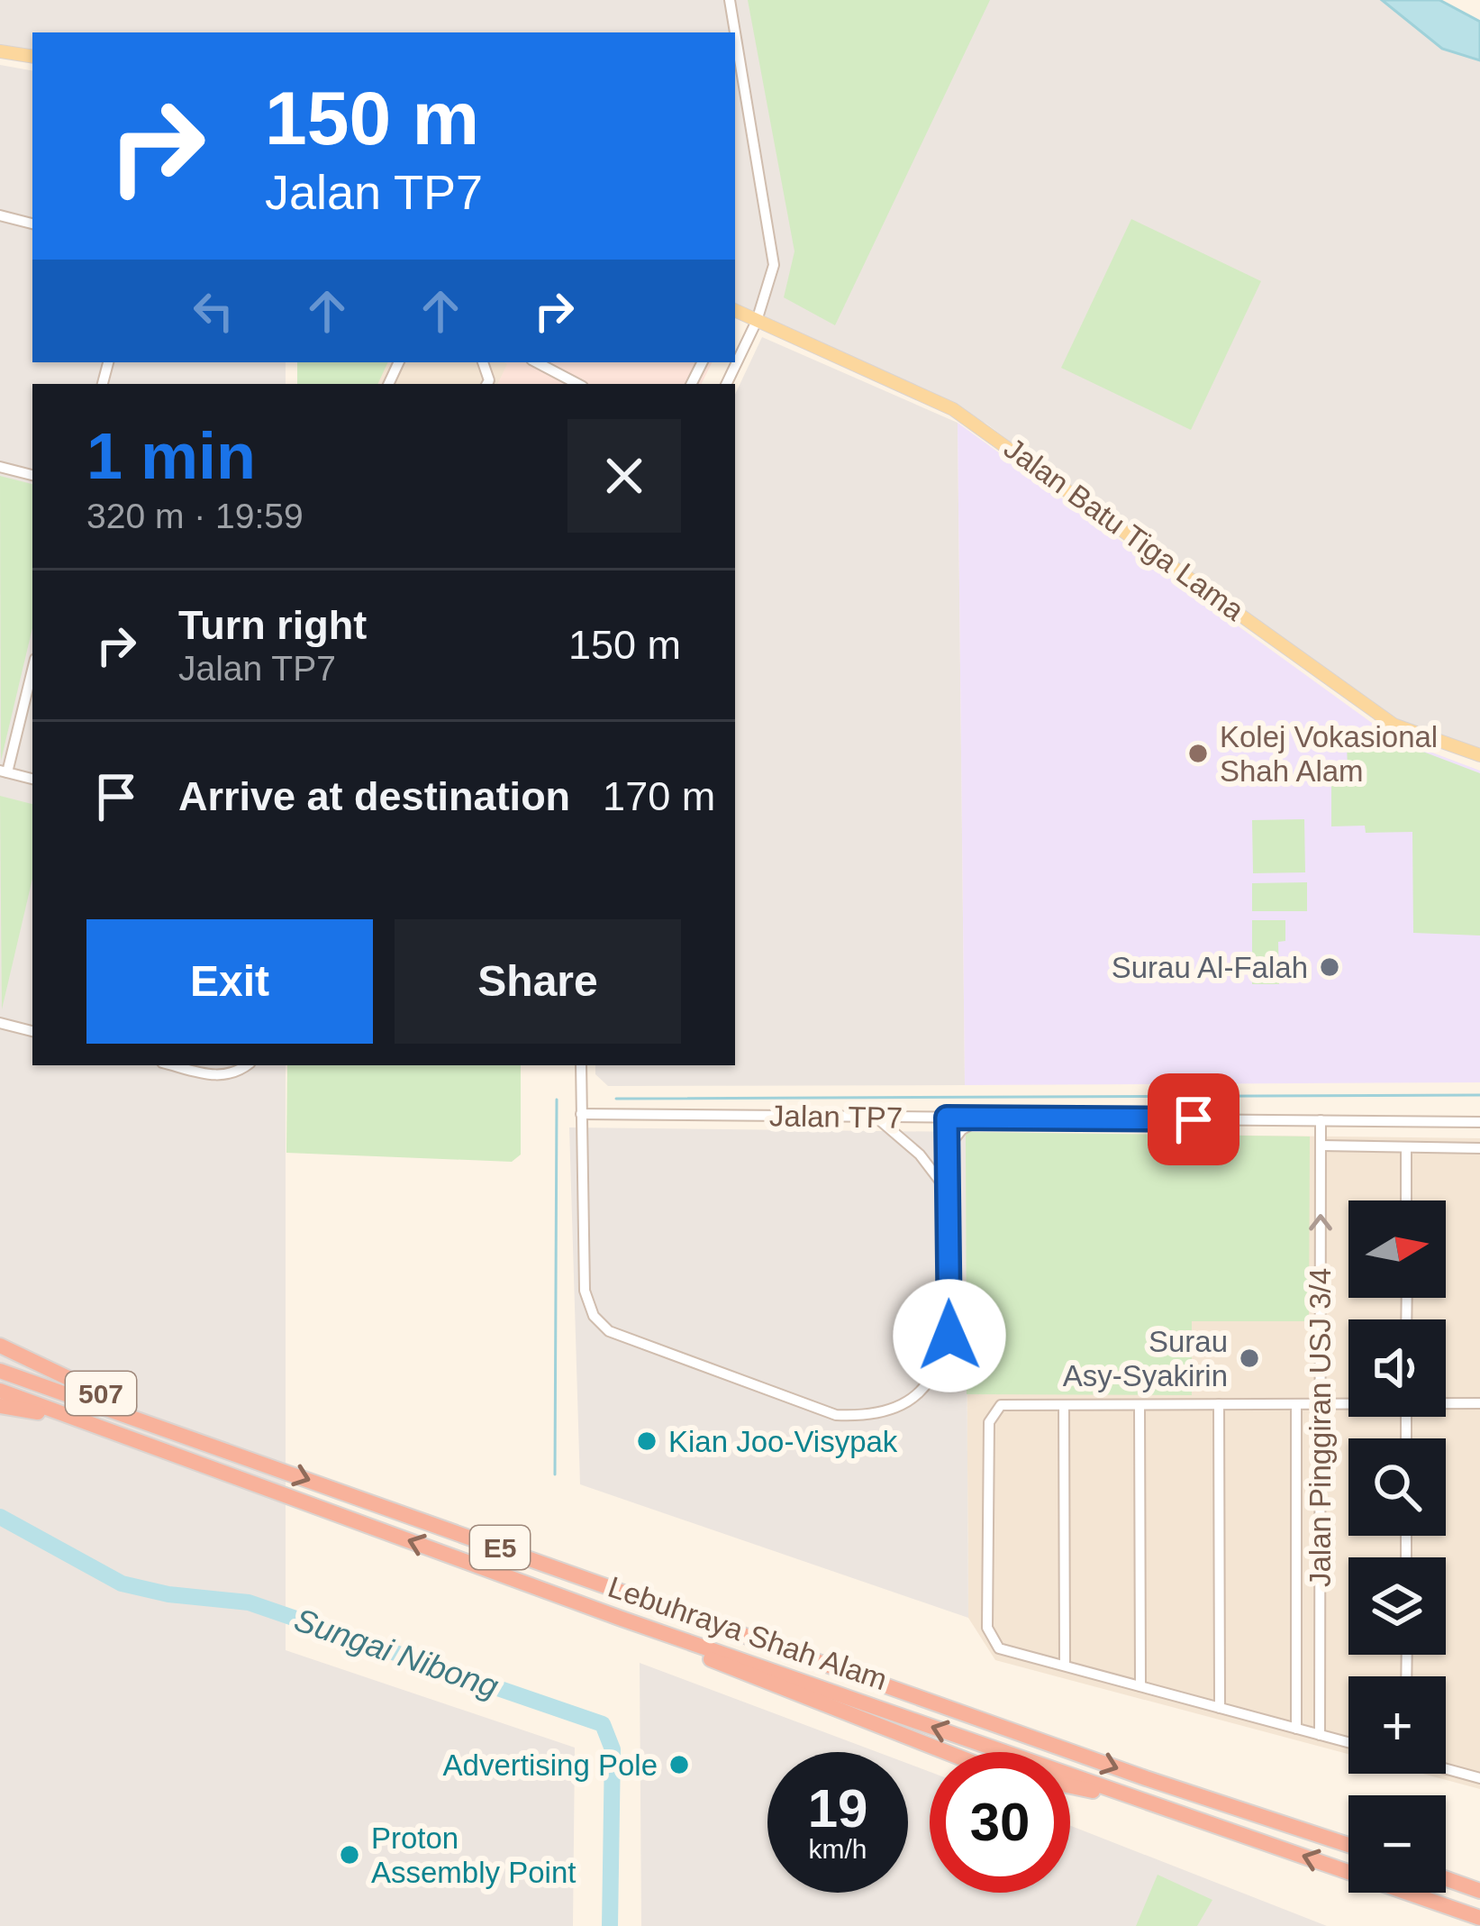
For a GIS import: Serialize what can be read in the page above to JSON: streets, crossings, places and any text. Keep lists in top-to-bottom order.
{
  "streets": {
    "highway": ["507", "E5", "Lebuhraya Shah Alam"],
    "main road": ["Jalan Batu Tiga Lama"],
    "street": ["Jalan TP7", "Jalan Pinggiran USJ 3/4"]
  },
  "crossings": [
    ["Jalan TP7", "Jalan Pinggiran USJ 3/4"],
    ["507", "Lebuhraya Shah Alam"]
  ],
  "water": ["Sungai Nibong"],
  "places": [
    "Kolej Vokasional Shah Alam",
    "Surau Al-Falah",
    "Surau Asy-Syakirin",
    "Kian Joo-Visypak",
    "Advertising Pole",
    "Proton Assembly Point"
  ],
  "north": "right",
  "page": {
    "turn": ["150 m", "Jalan TP7"],
    "heading": ["1 min", "320 m · 19:59"],
    "list": [
      {
        "name": "Turn right",
        "note": "Jalan TP7",
        "value": "150 m"
      },
      {
        "name": "Arrive at destination",
        "value": "170 m"
      }
    ],
    "buttons": ["Exit", "Share"],
    "map_buttons": ["+", "−"],
    "speed": "19 km/h",
    "limit": "30"
  }
}
